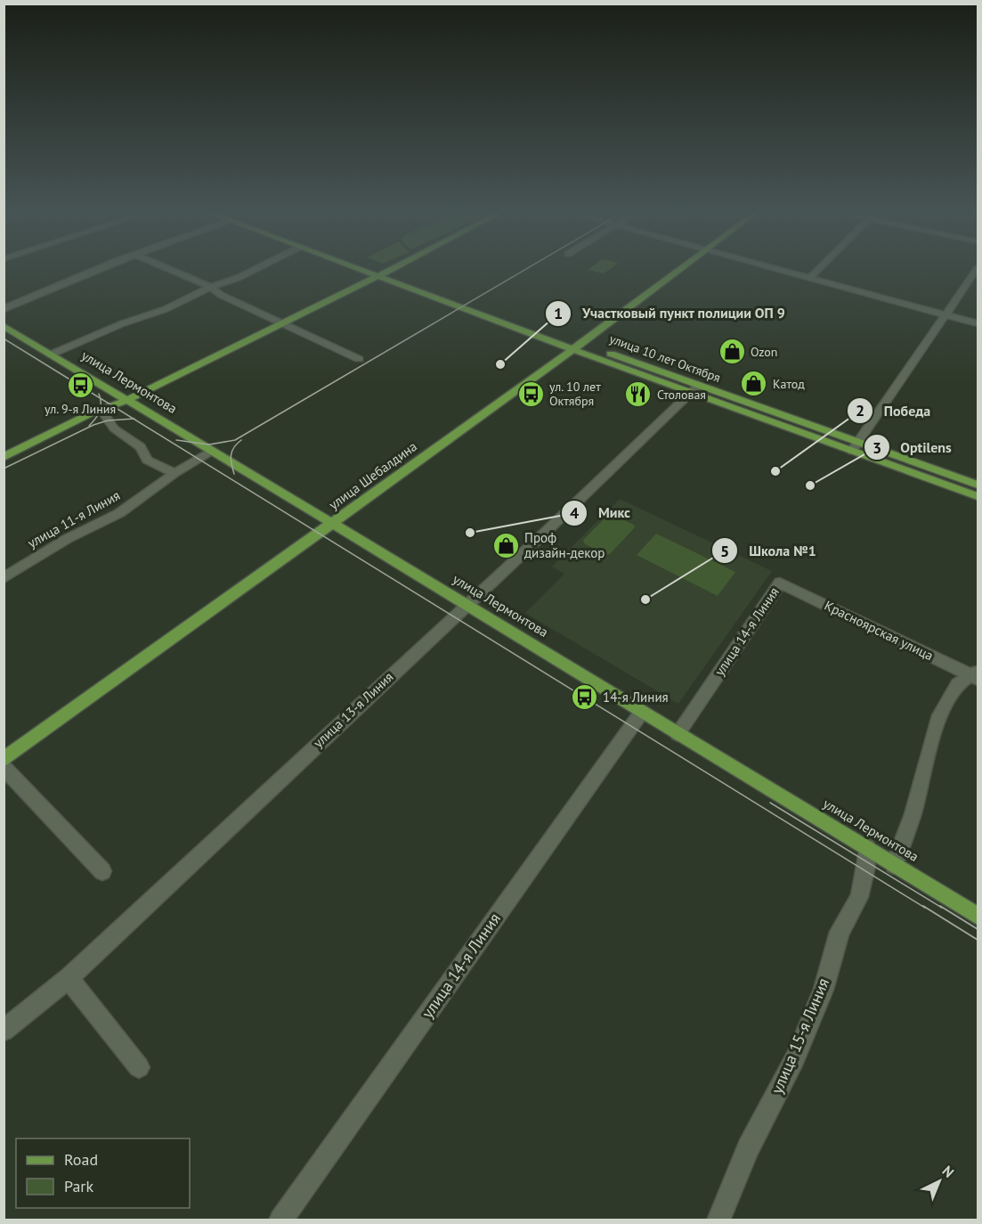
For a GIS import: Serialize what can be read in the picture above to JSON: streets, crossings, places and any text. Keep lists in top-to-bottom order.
{
  "streets": {
    "main road": ["улица 10 лет Октября", "улица Лермонтова", "улица Шебалдина"],
    "street": [
      "улица 11-я Линия",
      "Красноярская улица",
      "улица 14-я Линия",
      "улица 13-я Линия",
      "улица 15-я Линия"
    ]
  },
  "crossings": [
    ["улица 10 лет Октября", "улица Шебалдина"],
    ["улица 10 лет Октября", "улица 13-я Линия"],
    ["улица Лермонтова", "улица Шебалдина"],
    ["улица Лермонтова", "улица 11-я Линия"],
    ["улица Лермонтова", "улица 14-я Линия"],
    ["улица Лермонтова", "улица 13-я Линия"],
    ["улица Лермонтова", "улица 15-я Линия"],
    ["Красноярская улица", "улица 14-я Линия"]
  ],
  "places": {
    "shop": ["Ozon", "Катод", "Проф дизайн-декор"],
    "other": [
      "Участковый пункт полиции ОП 9",
      "Победа",
      "Optilens",
      "Микс",
      "Школа №1"
    ],
    "bus stop": ["ул. 9-я Линия", "ул. 10 лет Октября", "14-я Линия"],
    "restaurant": ["Столовая"]
  },
  "legend": ["Road", "Park"],
  "north": "top right"
}
